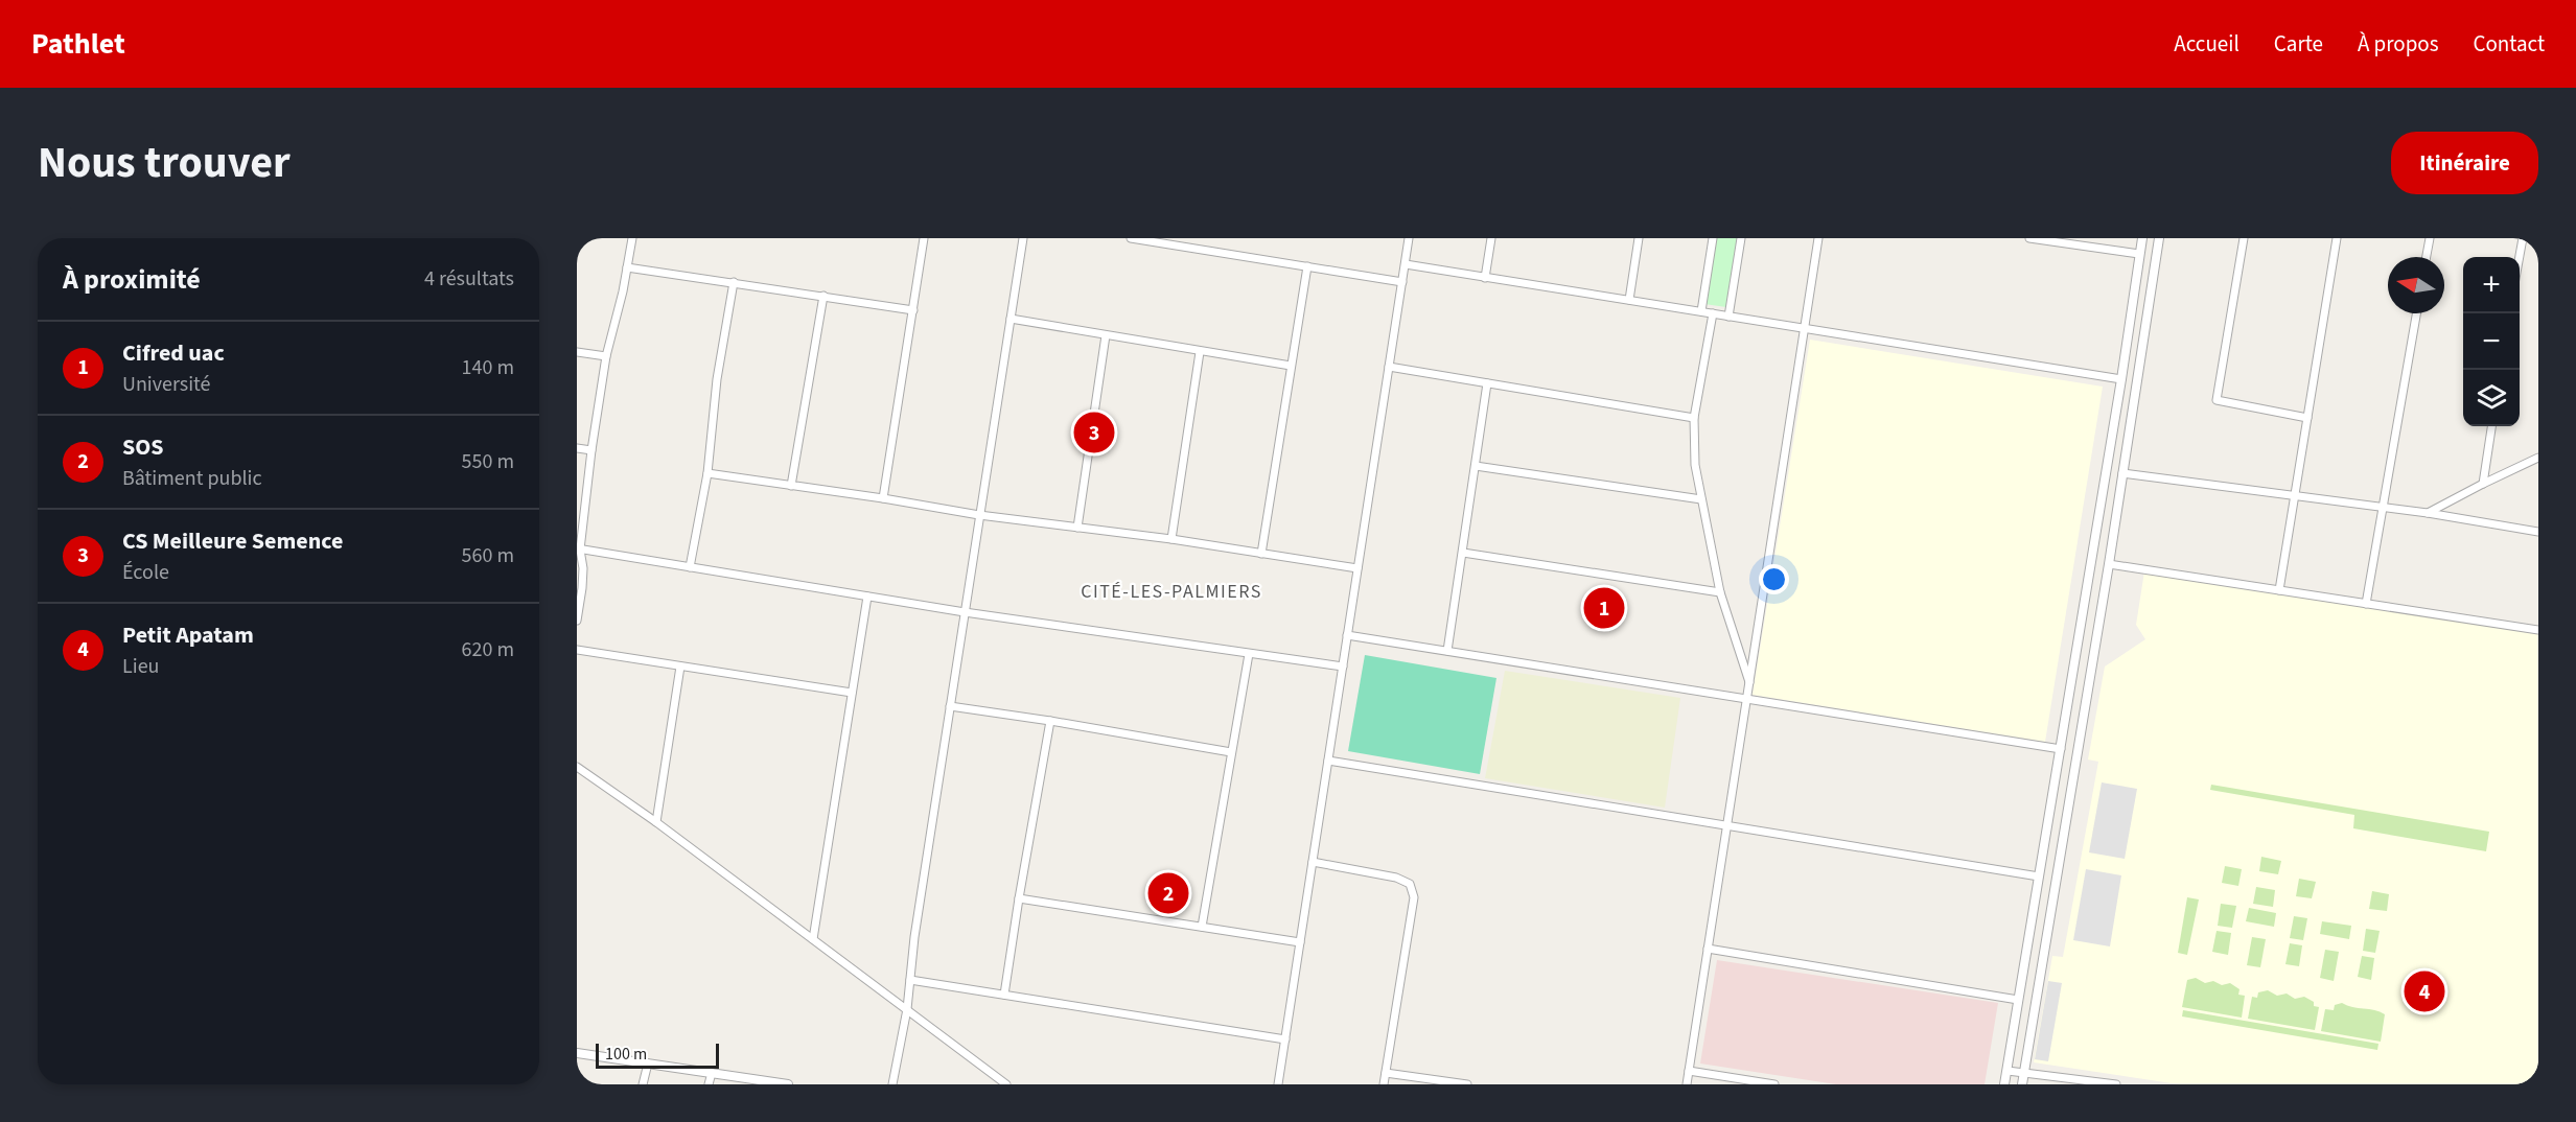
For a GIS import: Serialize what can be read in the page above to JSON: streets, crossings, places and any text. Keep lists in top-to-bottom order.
{
  "districts": ["CITÉ-LES-PALMIERS"],
  "scale_bar": "100 m",
  "north": "left",
  "page": {
    "header": "Pathlet",
    "nav": [
      "Accueil",
      "Carte",
      "À propos",
      "Contact"
    ],
    "title": "Nous trouver",
    "buttons": "Itinéraire",
    "heading": ["À proximité", "4 résultats"],
    "map_buttons": ["+", "−"],
    "list": [
      {
        "mark": "1",
        "name": "Cifred uac",
        "note": "Université",
        "value": "140 m"
      },
      {
        "mark": "2",
        "name": "SOS",
        "note": "Bâtiment public",
        "value": "550 m"
      },
      {
        "mark": "3",
        "name": "CS Meilleure Semence",
        "note": "École",
        "value": "560 m"
      },
      {
        "mark": "4",
        "name": "Petit Apatam",
        "note": "Lieu",
        "value": "620 m"
      }
    ],
    "pins": [
      "3",
      "1",
      "2",
      "4"
    ],
    "scale": "100 m"
  }
}
